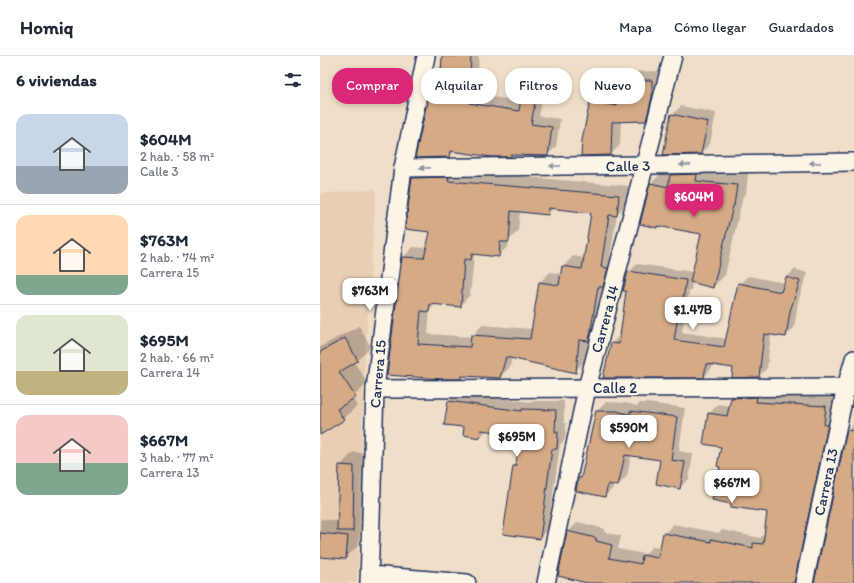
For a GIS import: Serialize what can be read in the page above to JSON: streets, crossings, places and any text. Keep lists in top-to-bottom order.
{
  "streets": {
    "street": [
      "Calle 3",
      "Carrera 14",
      "Carrera 15",
      "Calle 2",
      "Carrera 13"
    ]
  },
  "crossings": [
    ["Calle 3", "Carrera 14"],
    ["Calle 3", "Carrera 15"],
    ["Carrera 14", "Calle 2"],
    ["Carrera 15", "Calle 2"],
    ["Calle 2", "Carrera 13"]
  ],
  "one_way": ["Calle 3"],
  "page": {
    "header": "Homiq",
    "nav": ["Mapa", "Cómo llegar", "Guardados"],
    "heading": "6 viviendas",
    "chip": [
      "Comprar",
      "Alquilar",
      "Filtros",
      "Nuevo"
    ],
    "list": [
      {
        "name": "$604M",
        "note": "2 hab. · 58 m² · Calle 3"
      },
      {
        "name": "$763M",
        "note": "2 hab. · 74 m² · Carrera 15"
      },
      {
        "name": "$695M",
        "note": "2 hab. · 66 m² · Carrera 14"
      },
      {
        "name": "$667M",
        "note": "3 hab. · 77 m² · Carrera 13"
      }
    ],
    "price": [
      "$604M",
      "$763M",
      "$1.47B",
      "$590M",
      "$695M",
      "$667M"
    ]
  }
}
